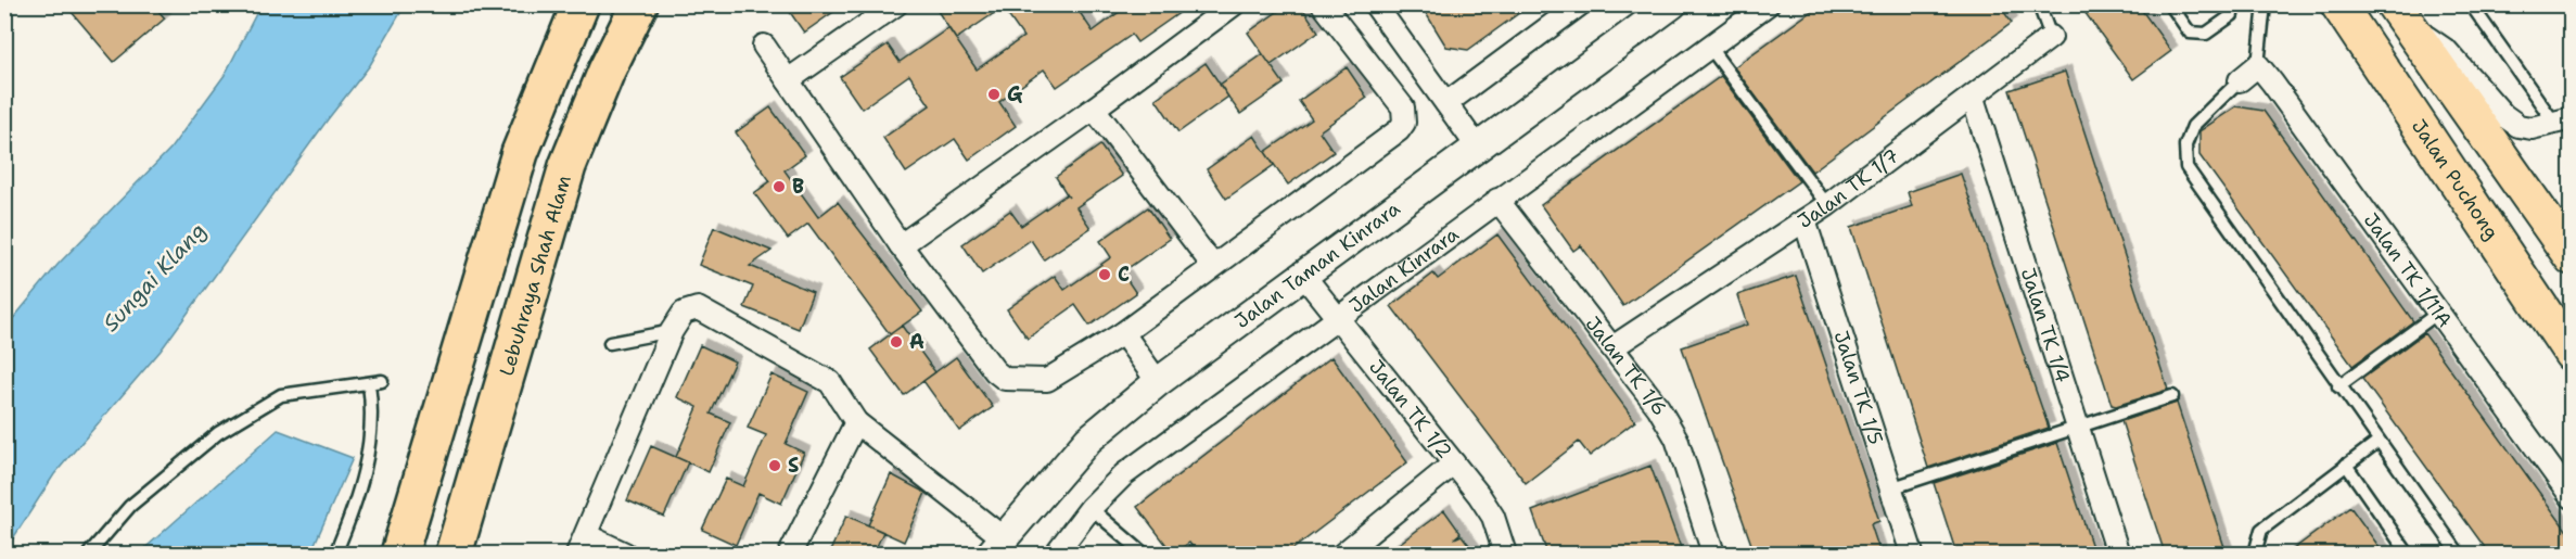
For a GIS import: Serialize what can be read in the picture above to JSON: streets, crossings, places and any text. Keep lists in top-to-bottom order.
{
  "streets": {
    "highway": ["Lebuhraya Shah Alam"],
    "main road": ["Jalan Puchong"],
    "street": [
      "Jalan TK 1/7",
      "Jalan Taman Kinrara",
      "Jalan Kinrara",
      "Jalan TK 1/11A",
      "Jalan TK 1/4",
      "Jalan TK 1/6",
      "Jalan TK 1/5",
      "Jalan TK 1/2"
    ]
  },
  "crossings": [
    ["Jalan TK 1/7", "Jalan TK 1/4"],
    ["Jalan TK 1/7", "Jalan TK 1/6"],
    ["Jalan TK 1/7", "Jalan TK 1/5"],
    ["Jalan Taman Kinrara", "Jalan TK 1/2"],
    ["Jalan Kinrara", "Jalan TK 1/6"],
    ["Jalan Kinrara", "Jalan TK 1/2"]
  ],
  "water": ["Sungai Klang"],
  "places": [
    "G",
    "B",
    "C",
    "A",
    "S"
  ]
}
